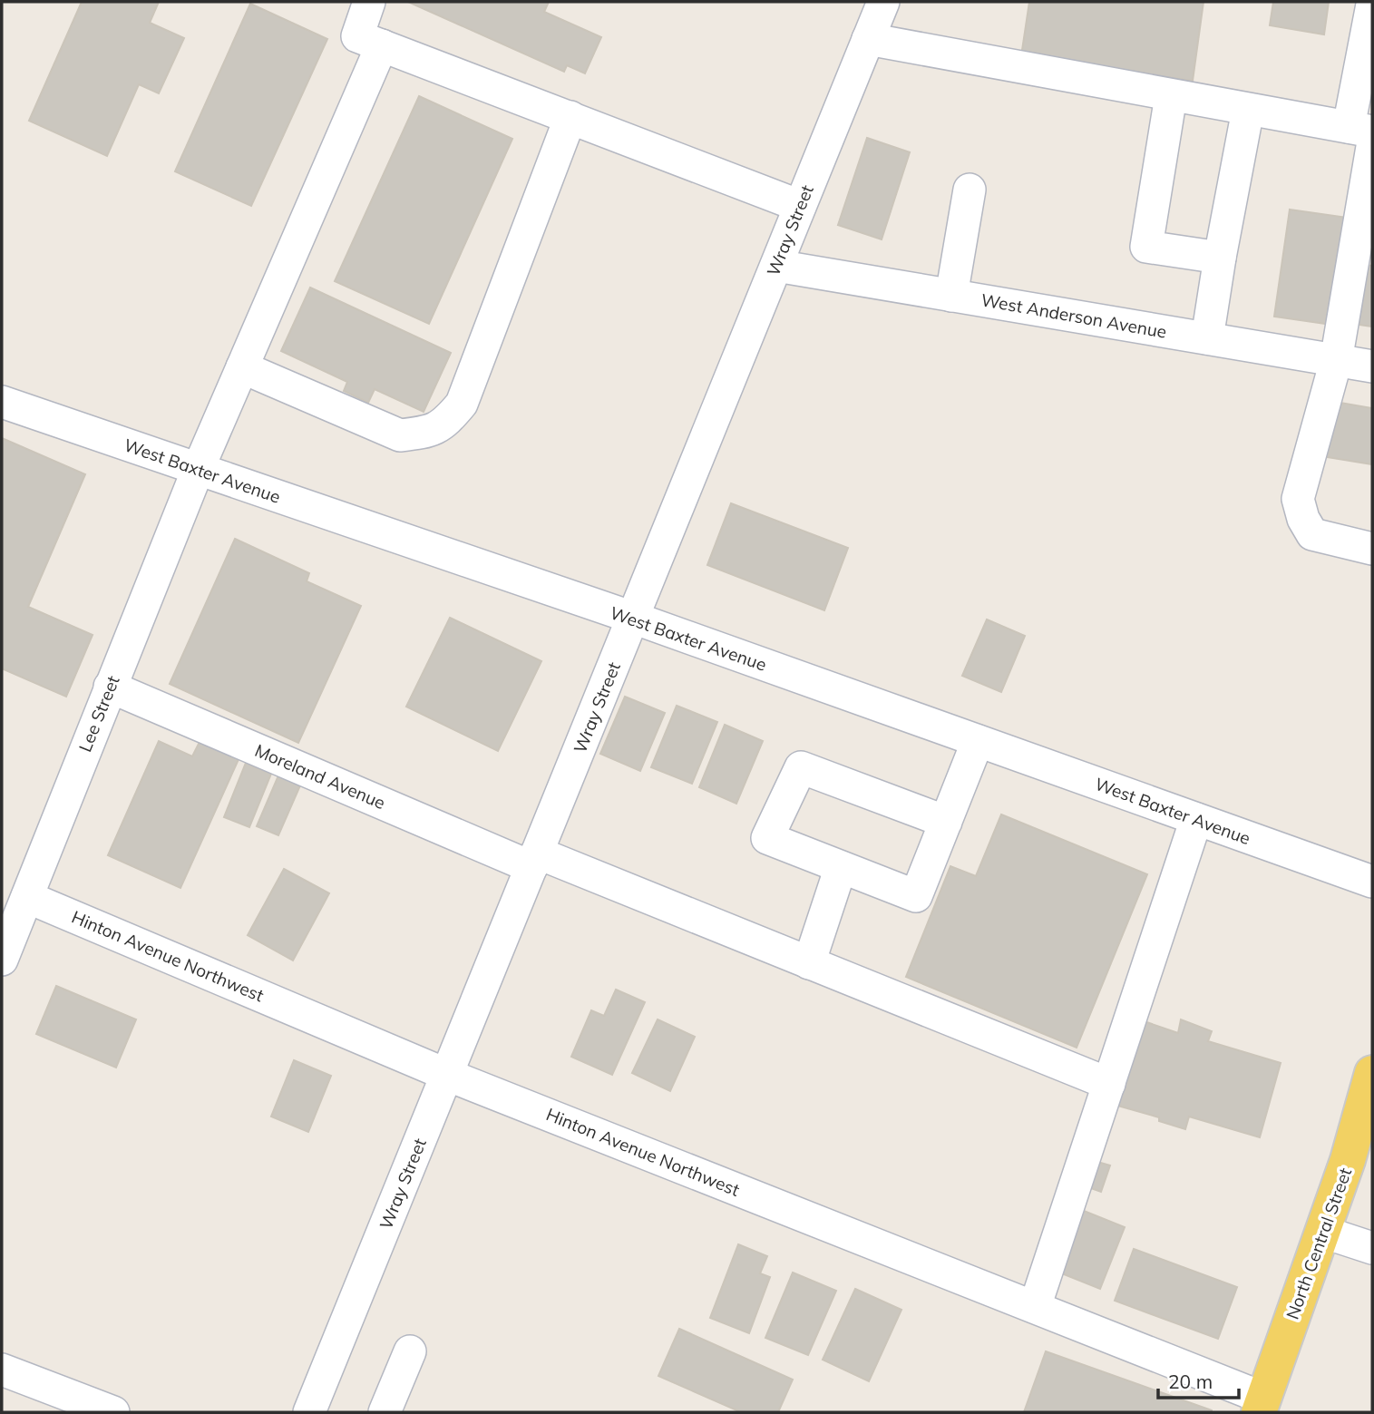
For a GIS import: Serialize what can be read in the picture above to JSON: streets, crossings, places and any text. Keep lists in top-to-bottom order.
{
  "streets": {
    "main road": ["North Central Street"],
    "street": [
      "Wray Street",
      "West Anderson Avenue",
      "West Baxter Avenue",
      "Lee Street",
      "Moreland Avenue",
      "Hinton Avenue Northwest"
    ]
  },
  "crossings": [
    ["Wray Street", "West Anderson Avenue"],
    ["Wray Street", "West Baxter Avenue"],
    ["Wray Street", "Moreland Avenue"],
    ["Wray Street", "Hinton Avenue Northwest"],
    ["West Baxter Avenue", "Lee Street"],
    ["Lee Street", "Moreland Avenue"],
    ["Lee Street", "Hinton Avenue Northwest"],
    ["Hinton Avenue Northwest", "North Central Street"]
  ],
  "scale_bar": "20 m"
}
